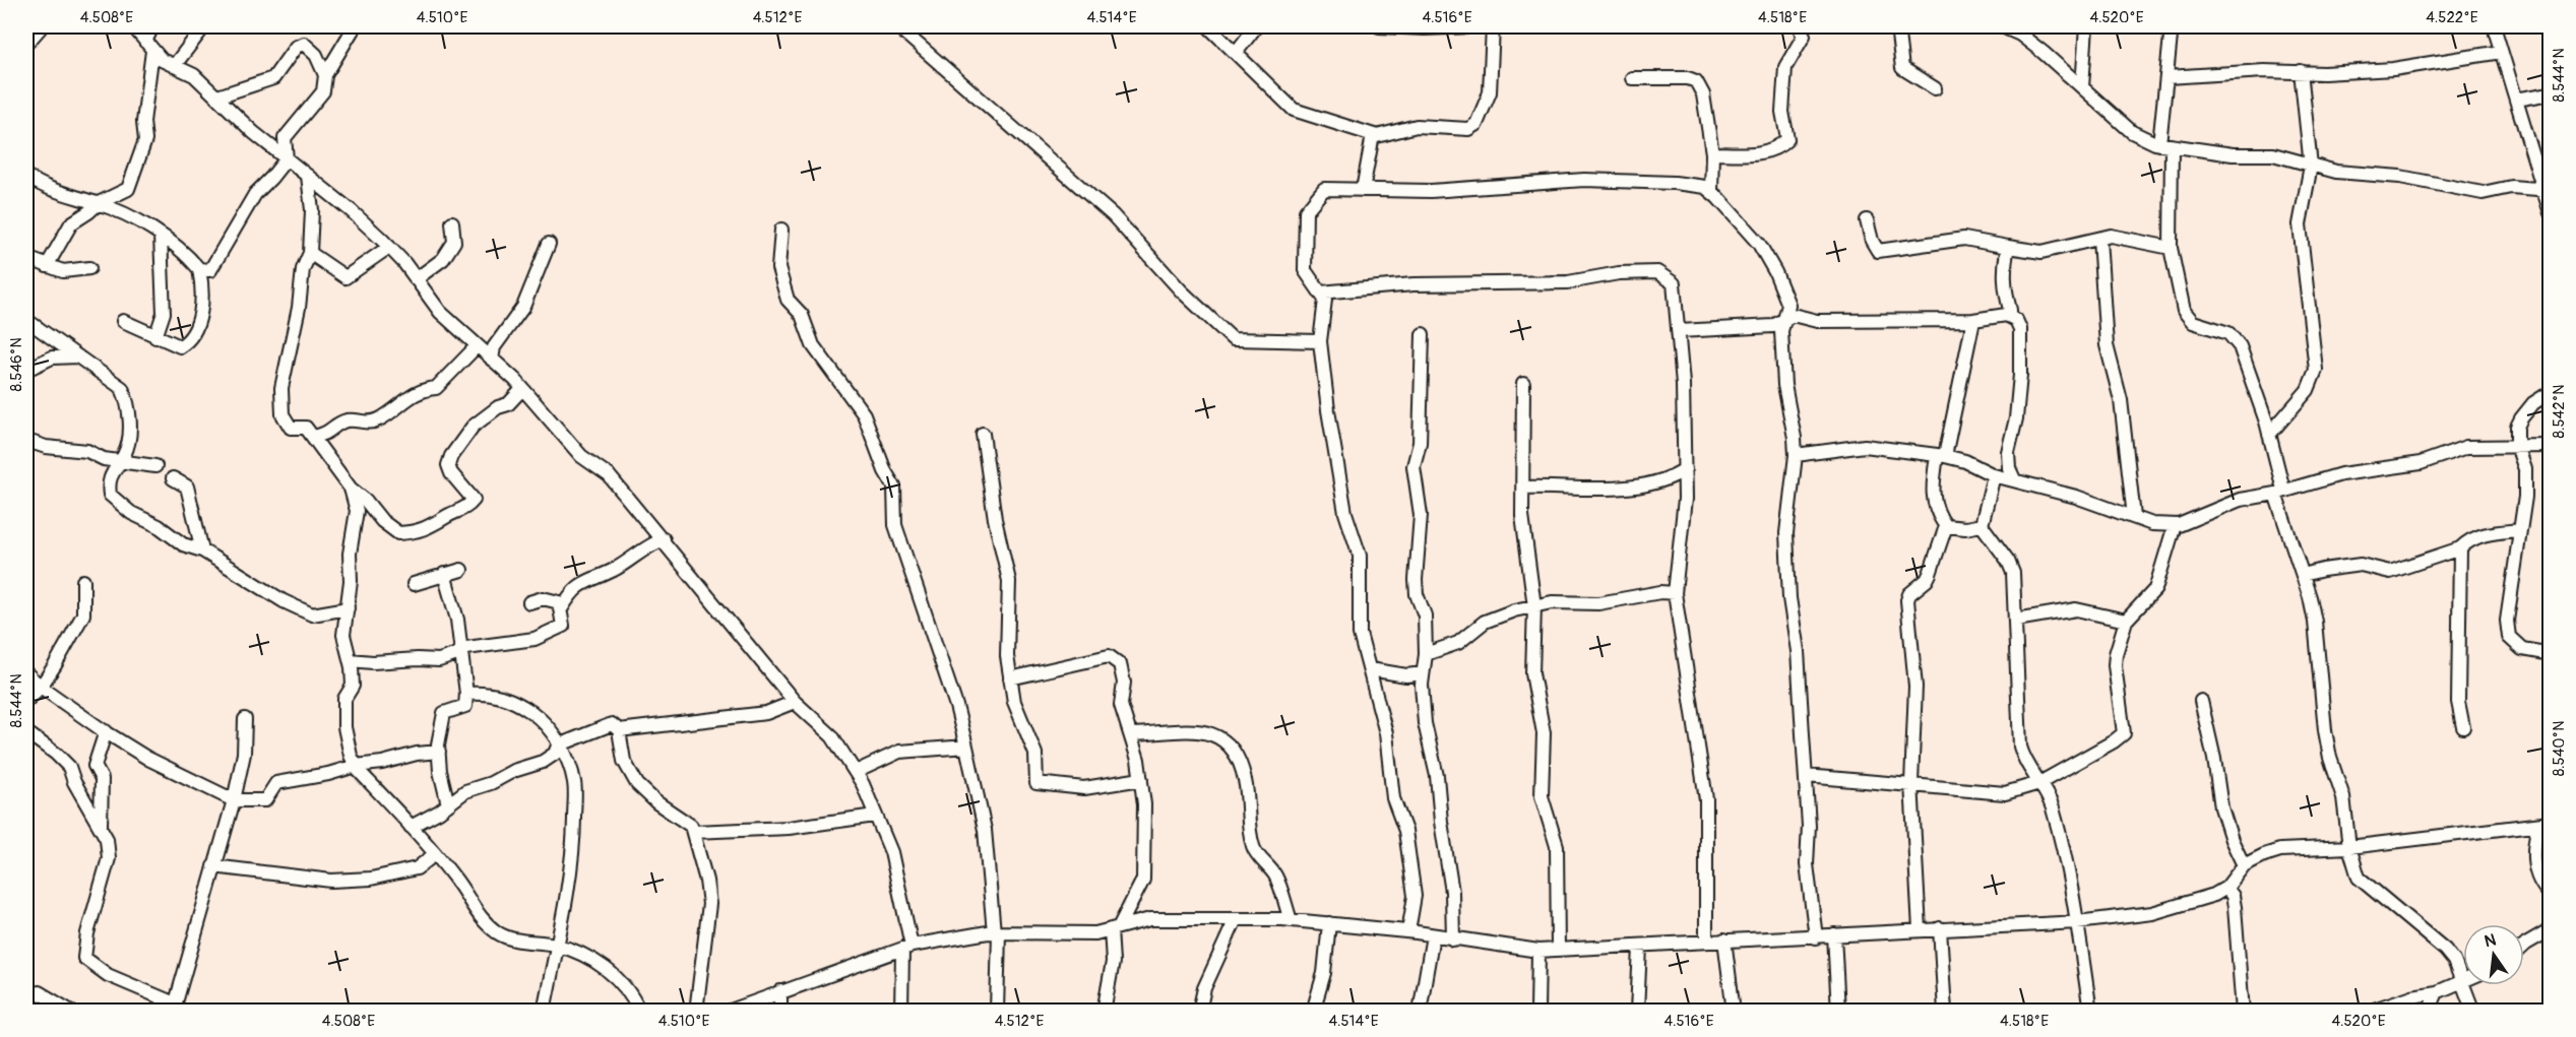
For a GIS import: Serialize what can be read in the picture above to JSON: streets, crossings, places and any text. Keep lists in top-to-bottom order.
{
  "north": "top",
  "coordinates": [
    "4.508°E",
    "4.510°E",
    "4.512°E",
    "4.514°E",
    "4.516°E",
    "4.518°E",
    "4.520°E",
    "4.522°E",
    "8.544°N",
    "8.546°N",
    "8.542°N",
    "8.540°N"
  ]
}
